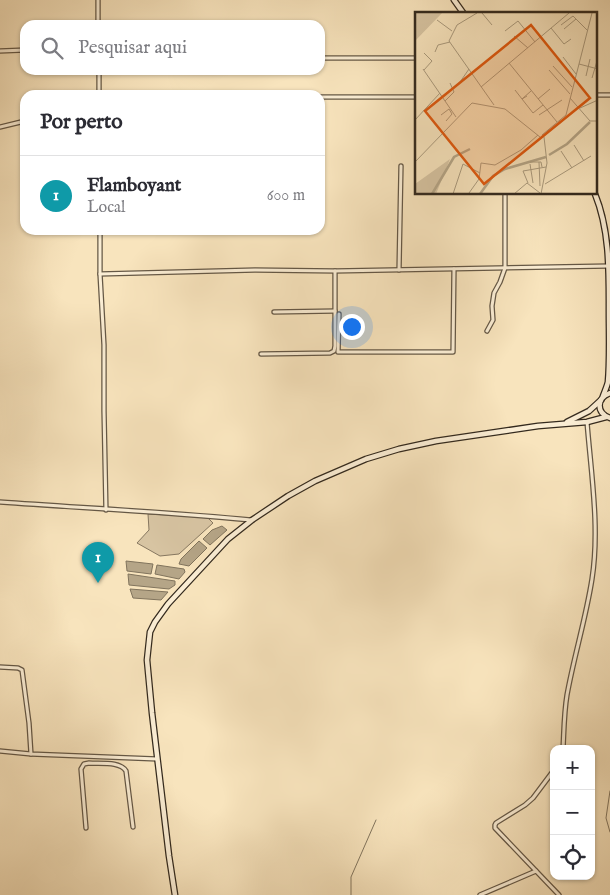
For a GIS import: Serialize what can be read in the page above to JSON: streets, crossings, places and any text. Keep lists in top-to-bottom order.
{
  "page": {
    "search": "Pesquisar aqui",
    "heading": "Por perto",
    "list": [
      {
        "mark": "1",
        "name": "Flamboyant",
        "note": "Local",
        "value": "600 m"
      }
    ],
    "pins": "1",
    "map_buttons": ["+", "−"]
  }
}
